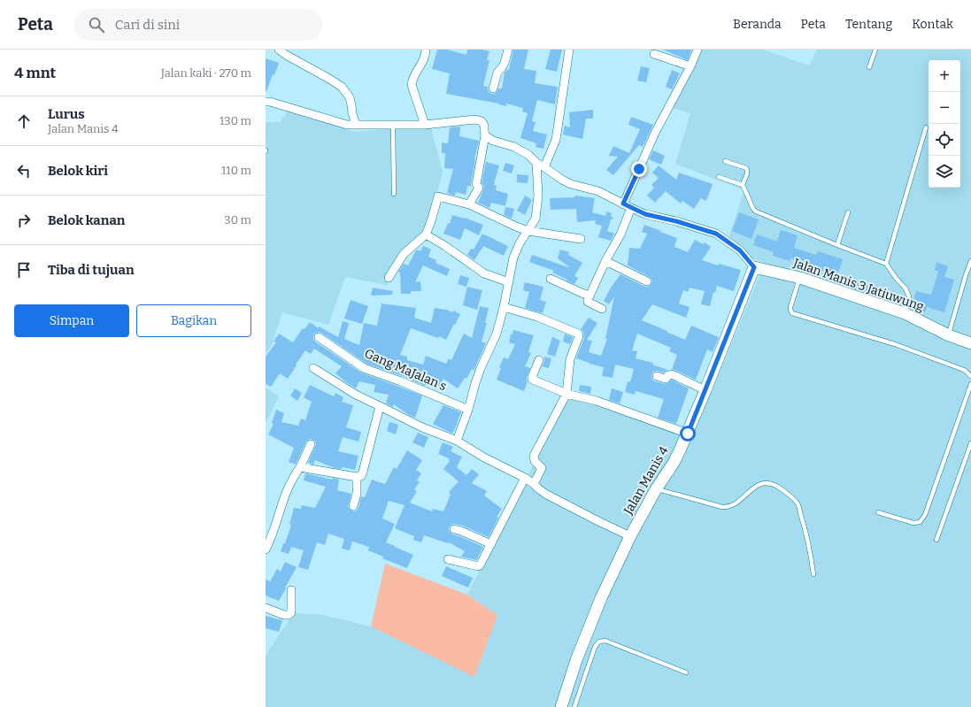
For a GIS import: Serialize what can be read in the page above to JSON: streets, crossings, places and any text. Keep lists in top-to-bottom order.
{
  "streets": {
    "street": ["Jalan Manis 3 Jatiuwung", "Gang MaJalan s", "Jalan Manis 4"]
  },
  "crossings": [
    ["Jalan Manis 3 Jatiuwung", "Jalan Manis 4"]
  ],
  "page": {
    "header": "Peta",
    "search": "Cari di sini",
    "nav": [
      "Beranda",
      "Peta",
      "Tentang",
      "Kontak"
    ],
    "heading": ["4 mnt", "Jalan kaki · 270 m"],
    "map_buttons": ["+", "−"],
    "list": [
      ["Lurus", "Jalan Manis 4", "130 m"],
      ["Belok kiri", "110 m"],
      ["Belok kanan", "30 m"],
      "Tiba di tujuan"
    ],
    "buttons": ["Simpan", "Bagikan"]
  }
}
